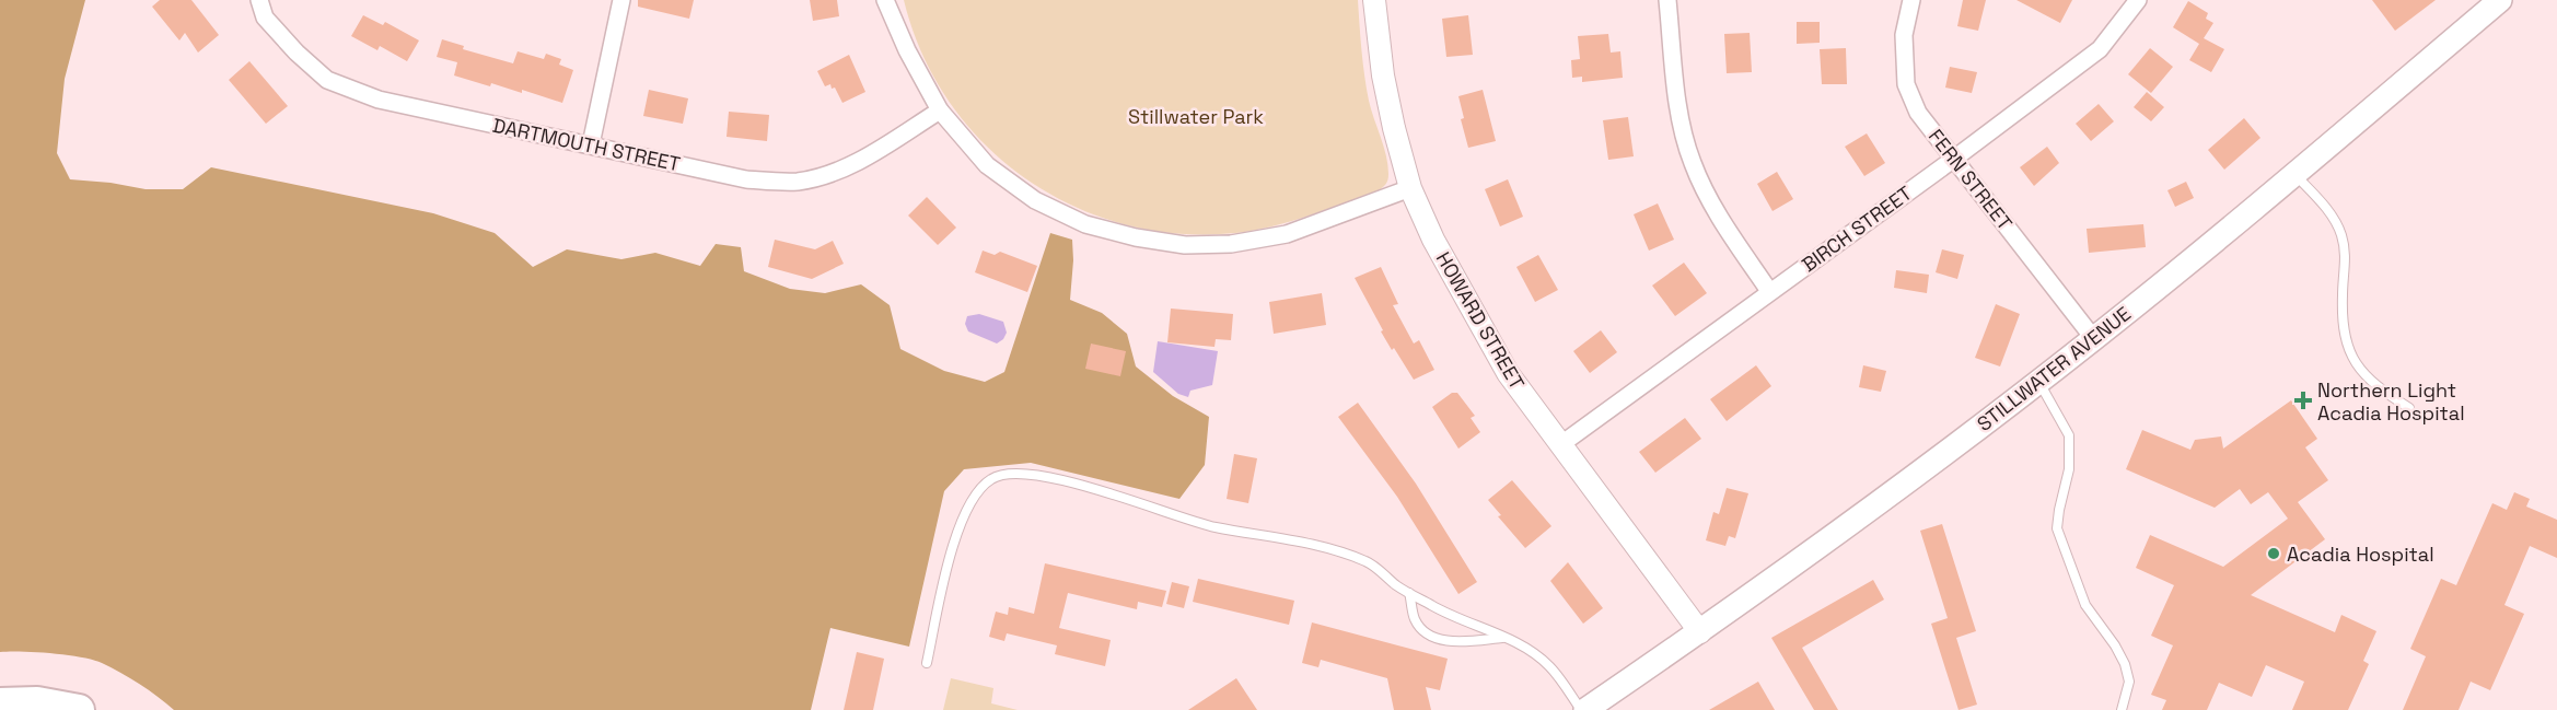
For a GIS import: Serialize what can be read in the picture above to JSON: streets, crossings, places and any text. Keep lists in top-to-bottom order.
{
  "streets": {
    "main road": ["STILLWATER AVENUE"],
    "street": [
      "DARTMOUTH STREET",
      "FERN STREET",
      "BIRCH STREET",
      "HOWARD STREET"
    ]
  },
  "crossings": [
    ["FERN STREET", "BIRCH STREET"],
    ["FERN STREET", "STILLWATER AVENUE"],
    ["BIRCH STREET", "HOWARD STREET"],
    ["HOWARD STREET", "STILLWATER AVENUE"]
  ],
  "parks": ["Stillwater Park"],
  "places": {
    "health": ["Northern Light Acadia Hospital"],
    "other": ["Acadia Hospital"]
  }
}
